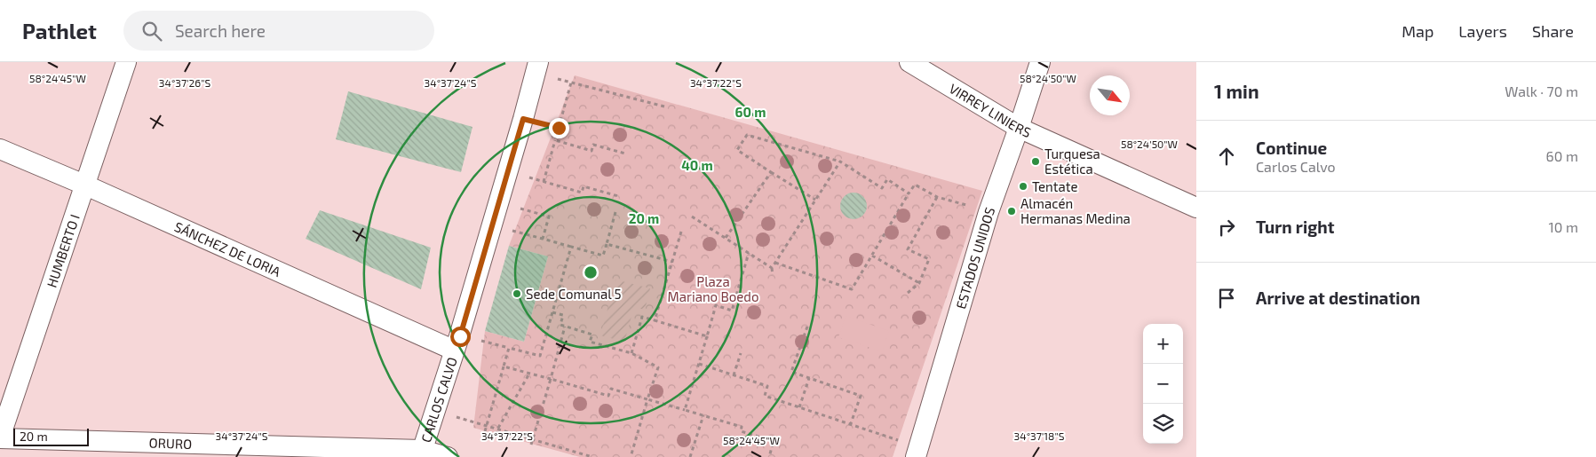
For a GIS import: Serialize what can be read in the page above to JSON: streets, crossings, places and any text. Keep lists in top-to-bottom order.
{
  "streets": {
    "street": [
      "VIRREY LINIERS",
      "SÁNCHEZ DE LORIA",
      "HUMBERTO I",
      "ESTADOS UNIDOS",
      "CARLOS CALVO",
      "ORURO"
    ]
  },
  "crossings": [
    ["VIRREY LINIERS", "ESTADOS UNIDOS"],
    ["SÁNCHEZ DE LORIA", "HUMBERTO I"],
    ["SÁNCHEZ DE LORIA", "CARLOS CALVO"],
    ["HUMBERTO I", "ORURO"],
    ["CARLOS CALVO", "ORURO"]
  ],
  "parks": ["Plaza Mariano Boedo"],
  "places": [
    "Turquesa Estética",
    "Tentate",
    "Almacén Hermanas Medina",
    "Sede Comunal 5"
  ],
  "scale_bar": "20 m",
  "north": "bottom right",
  "page": {
    "header": "Pathlet",
    "search": "Search here",
    "nav": ["Map", "Layers", "Share"],
    "heading": ["1 min", "Walk · 70 m"],
    "list": [
      ["Continue", "Carlos Calvo", "60 m"],
      ["Turn right", "10 m"],
      "Arrive at destination"
    ],
    "map_buttons": ["+", "−"],
    "scale": "20 m"
  },
  "coordinates": [
    "58°24'45\"W",
    "58°24'50\"W",
    "34°37'26\"S",
    "34°37'24\"S",
    "34°37'22\"S",
    "34°37'18\"S"
  ],
  "rings": ["60 m", "40 m", "20 m"]
}
